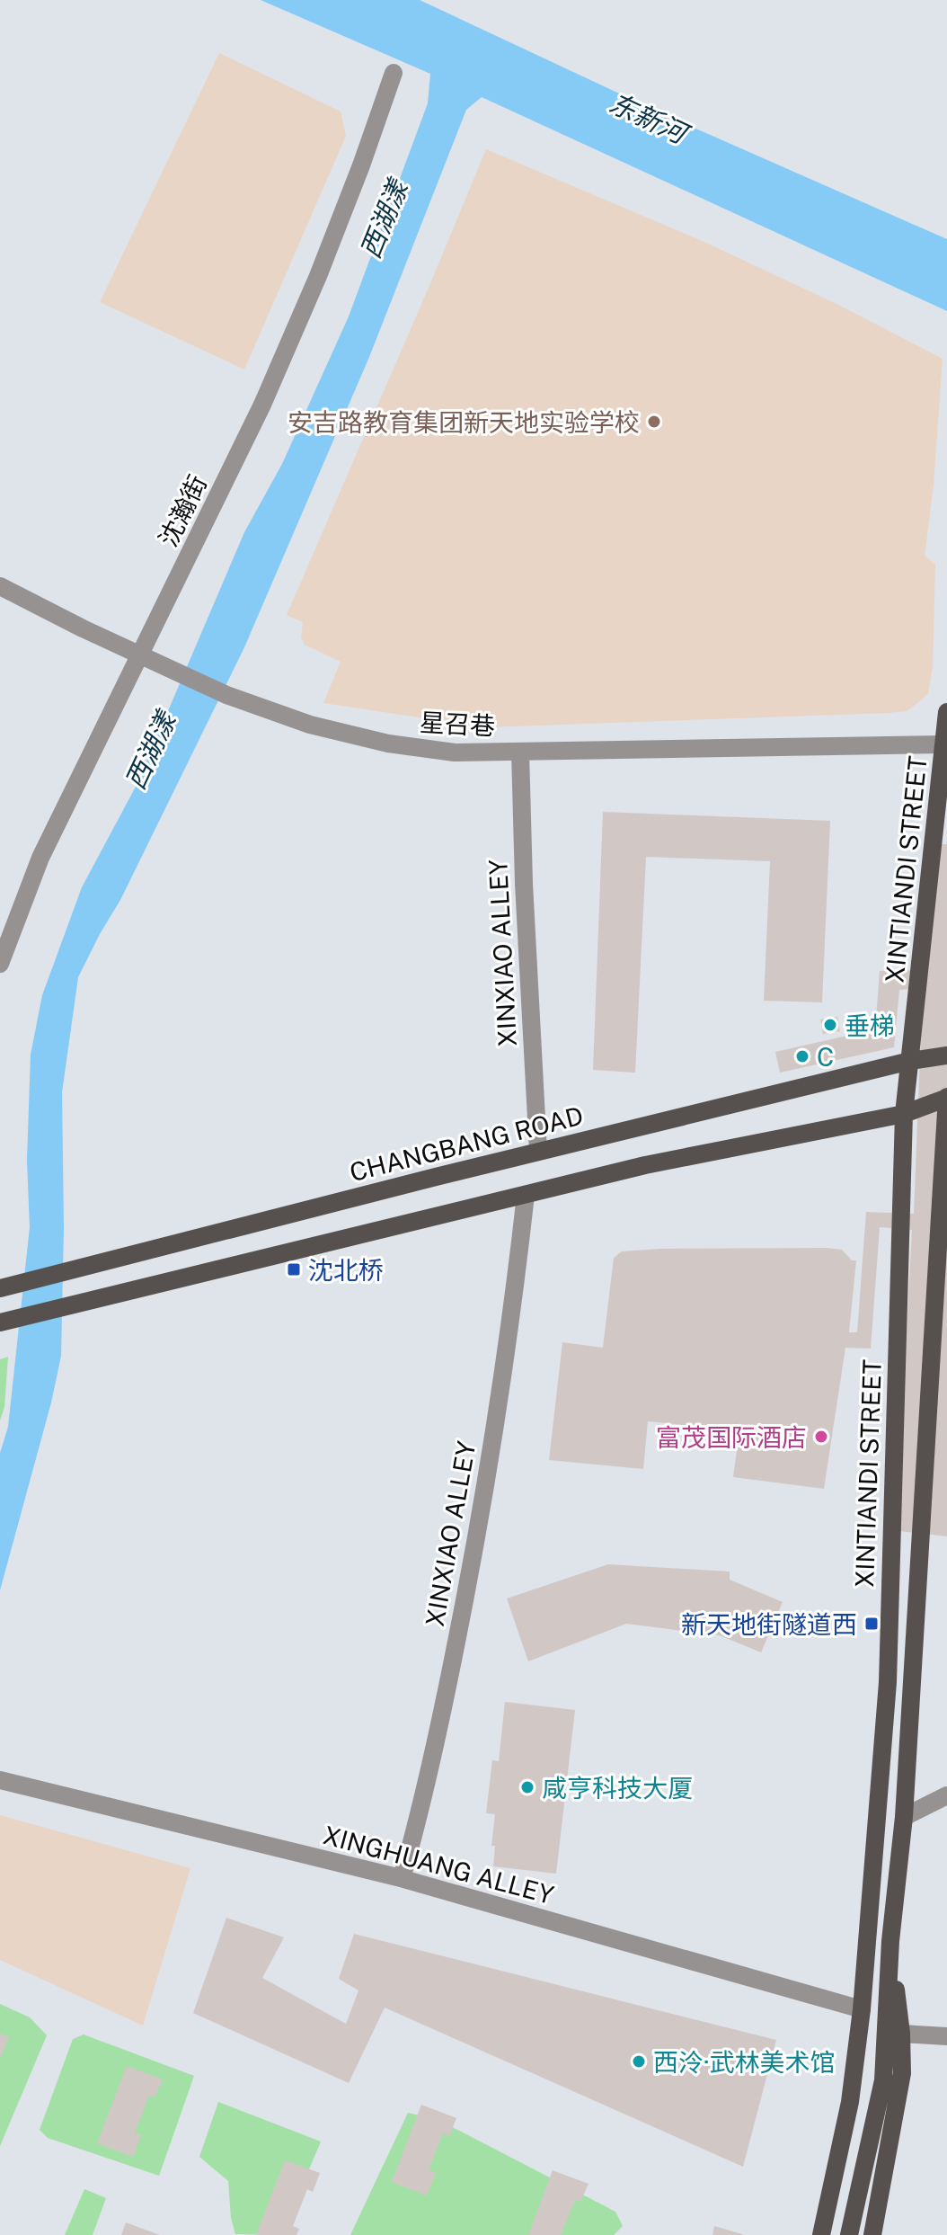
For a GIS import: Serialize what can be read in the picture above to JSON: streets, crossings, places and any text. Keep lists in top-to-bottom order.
{
  "streets": {
    "main road": ["XINTIANDI STREET", "CHANGBANG ROAD"],
    "street": [
      "沈瀚街",
      "星召巷",
      "XINXIAO ALLEY",
      "XINGHUANG ALLEY"
    ]
  },
  "crossings": [
    ["沈瀚街", "星召巷"],
    ["星召巷", "XINTIANDI STREET"],
    ["星召巷", "XINXIAO ALLEY"],
    ["XINTIANDI STREET", "CHANGBANG ROAD"],
    ["XINTIANDI STREET", "XINGHUANG ALLEY"],
    ["XINXIAO ALLEY", "CHANGBANG ROAD"],
    ["XINXIAO ALLEY", "XINGHUANG ALLEY"]
  ],
  "water": ["东新河", "西湖漾"],
  "places": {
    "other": [
      "安吉路教育集团新天地实验学校",
      "垂梯",
      "C",
      "富茂国际酒店",
      "咸亨科技大厦",
      "西泠·武林美术馆"
    ],
    "transit": ["沈北桥", "新天地街隧道西"]
  }
}
